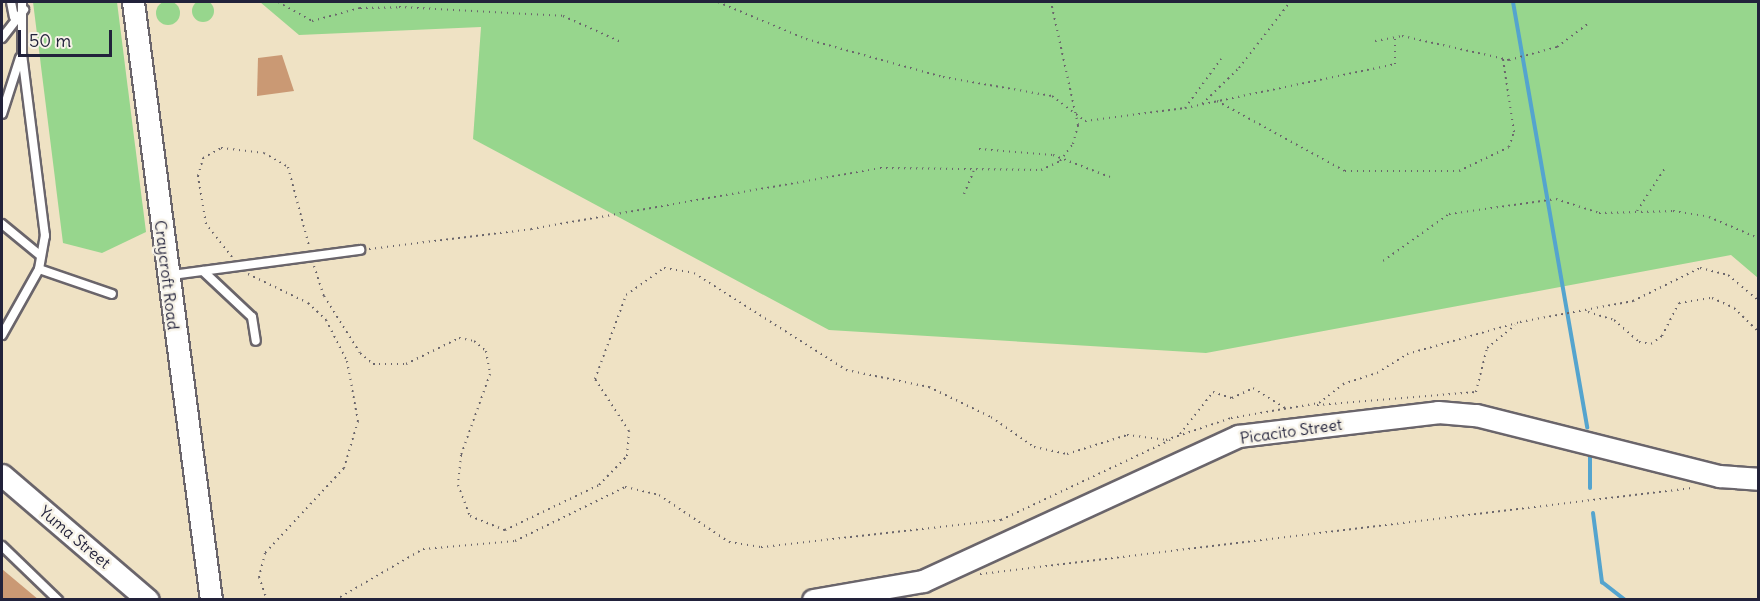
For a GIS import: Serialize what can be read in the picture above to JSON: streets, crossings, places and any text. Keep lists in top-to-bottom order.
{
  "streets": {
    "street": ["Craycroft Road", "Picacito Street", "Yuma Street"]
  },
  "scale_bar": "50 m"
}
